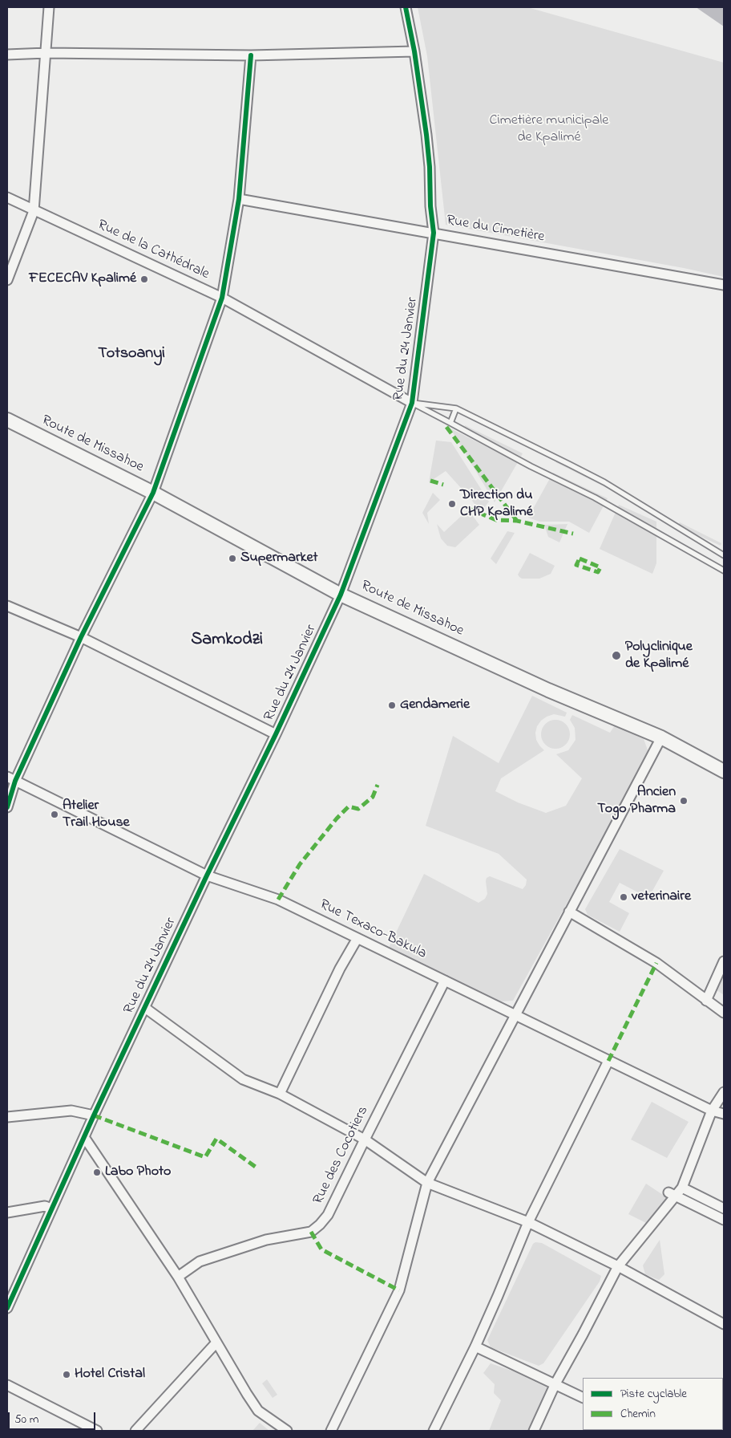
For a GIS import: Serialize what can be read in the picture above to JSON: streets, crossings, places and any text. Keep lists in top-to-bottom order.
{
  "streets": {
    "main road": ["Route de Missahoe"],
    "street": [
      "Rue du Cimetière",
      "Rue de la Cathédrale",
      "Rue du 24 Janvier",
      "Rue Texaco-Bakula",
      "Rue des Cocotiers"
    ]
  },
  "crossings": [
    ["Rue du Cimetière", "Rue du 24 Janvier"],
    ["Rue de la Cathédrale", "Rue du 24 Janvier"],
    ["Rue du 24 Janvier", "Route de Missahoe"],
    ["Rue du 24 Janvier", "Rue Texaco-Bakula"],
    ["Rue Texaco-Bakula", "Rue des Cocotiers"]
  ],
  "districts": ["Totsoanyi", "Samkodzi"],
  "parks": ["Cimetière municipale de Kpalimé"],
  "places": [
    "FECECAV Kpalimé",
    "Direction du CHP Kpalimé",
    "Supermarket",
    "Polyclinique de Kpalimé",
    "Gendamerie",
    "Ancien Togo Pharma",
    "Atelier Trail House",
    "veterinaire",
    "Labo Photo",
    "Hotel Cristal"
  ],
  "legend": ["Piste cyclable", "Chemin"],
  "scale_bar": "50 m"
}
